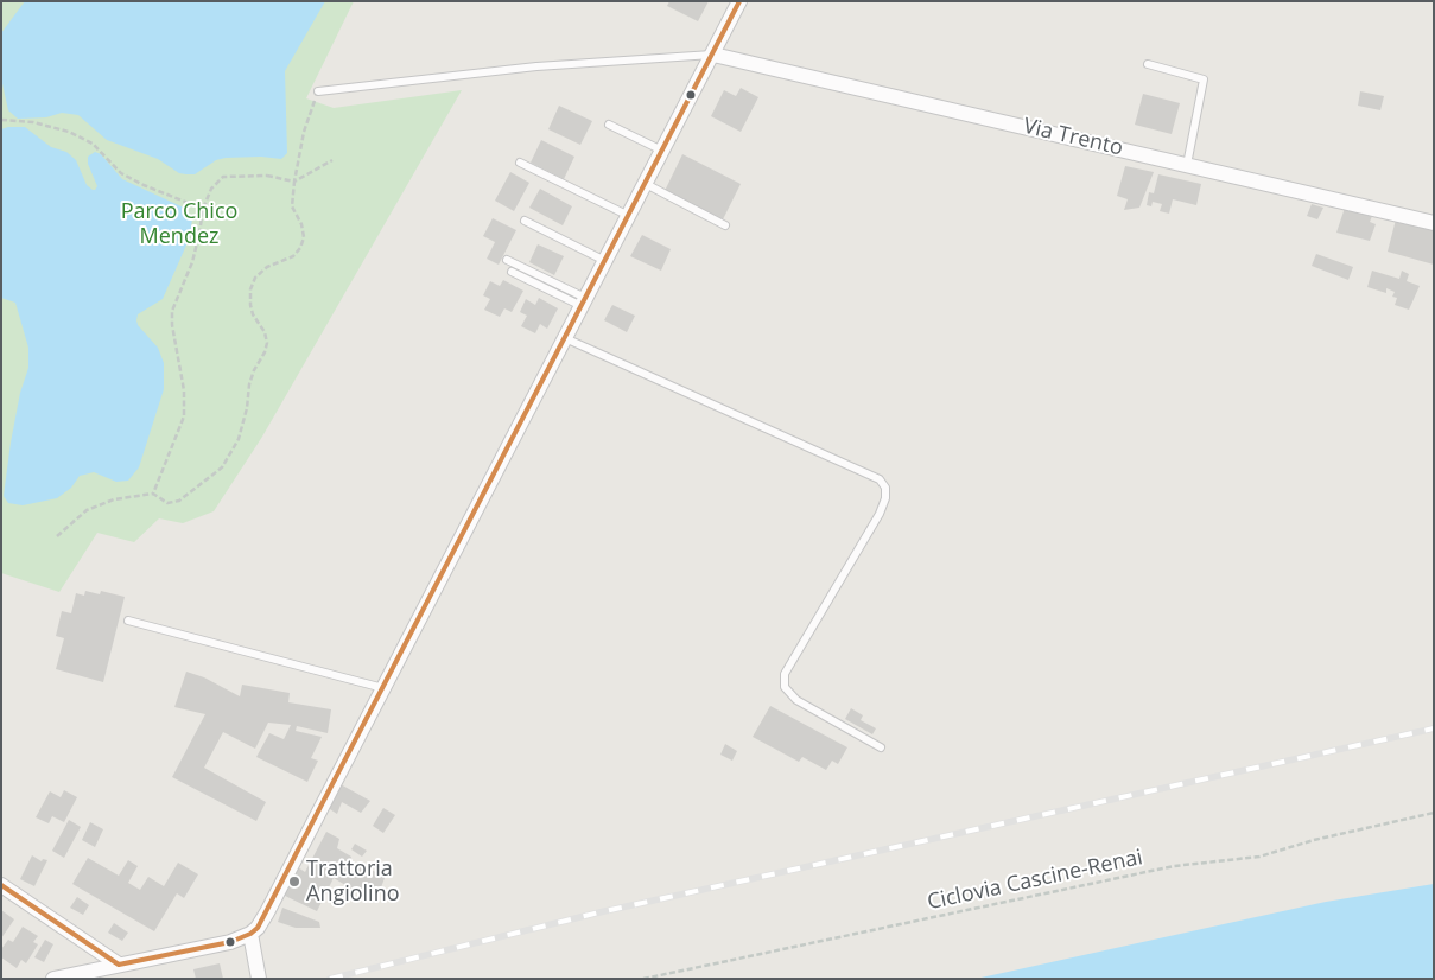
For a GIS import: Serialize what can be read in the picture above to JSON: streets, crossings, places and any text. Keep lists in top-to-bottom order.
{
  "streets": {
    "street": ["Via Trento"],
    "path": ["Ciclovia Cascine-Renai"]
  },
  "parks": ["Parco Chico Mendez"],
  "places": ["Trattoria Angiolino"]
}
